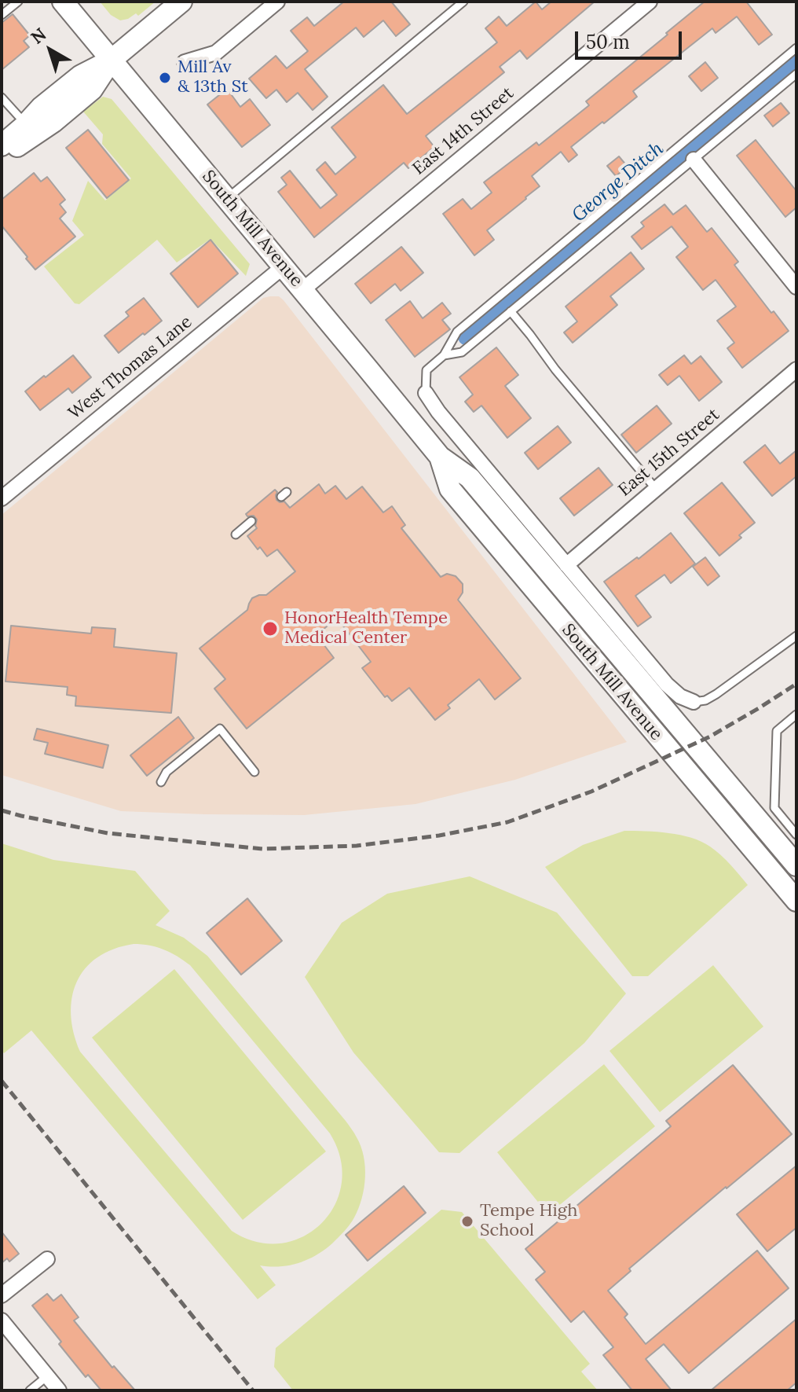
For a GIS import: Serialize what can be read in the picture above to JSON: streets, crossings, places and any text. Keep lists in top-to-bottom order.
{
  "streets": {
    "main road": ["South Mill Avenue"],
    "street": ["East 14th Street", "West Thomas Lane", "East 15th Street"]
  },
  "crossings": [
    ["East 14th Street", "South Mill Avenue"],
    ["South Mill Avenue", "West Thomas Lane"]
  ],
  "water": ["George Ditch"],
  "places": ["Mill Av & 13th St", "HonorHealth Tempe Medical Center", "Tempe High School"],
  "scale_bar": "50 m",
  "north": "top left"
}
